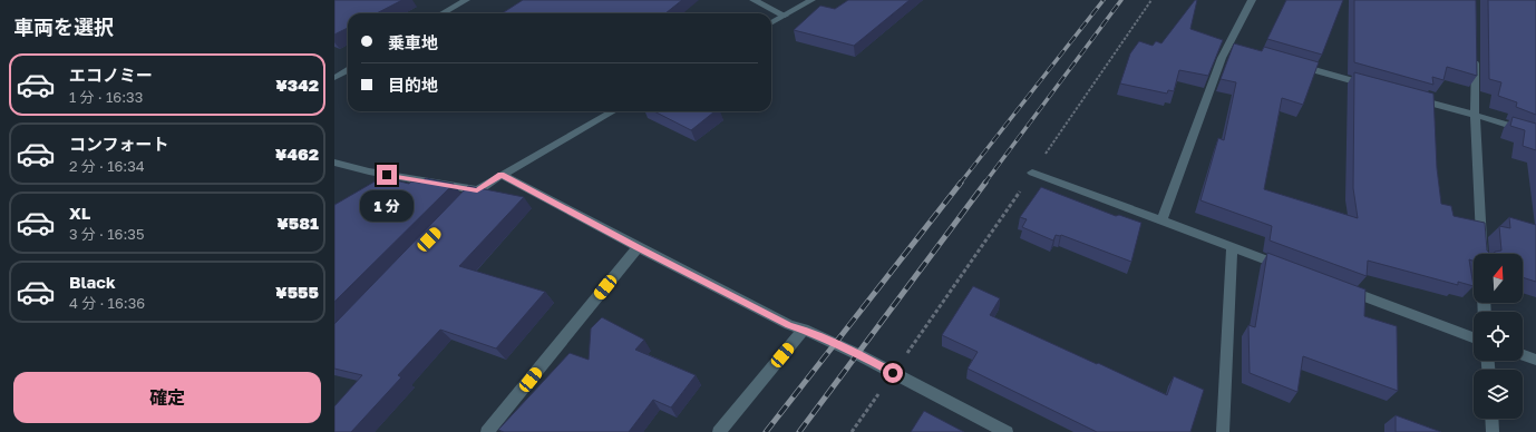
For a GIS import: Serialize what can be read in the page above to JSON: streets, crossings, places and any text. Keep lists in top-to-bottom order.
{
  "north": "top",
  "page": {
    "heading": "車両を選択",
    "banner": ["乗車地", "目的地"],
    "list": [
      {
        "name": "エコノミー",
        "note": "1 分 · 16:33",
        "value": "¥342"
      },
      {
        "name": "コンフォート",
        "note": "2 分 · 16:34",
        "value": "¥462"
      },
      {
        "name": "XL",
        "note": "3 分 · 16:35",
        "value": "¥581"
      },
      {
        "name": "Black",
        "note": "4 分 · 16:36",
        "value": "¥555"
      }
    ],
    "bubble": "1 分",
    "buttons": "確定"
  }
}
